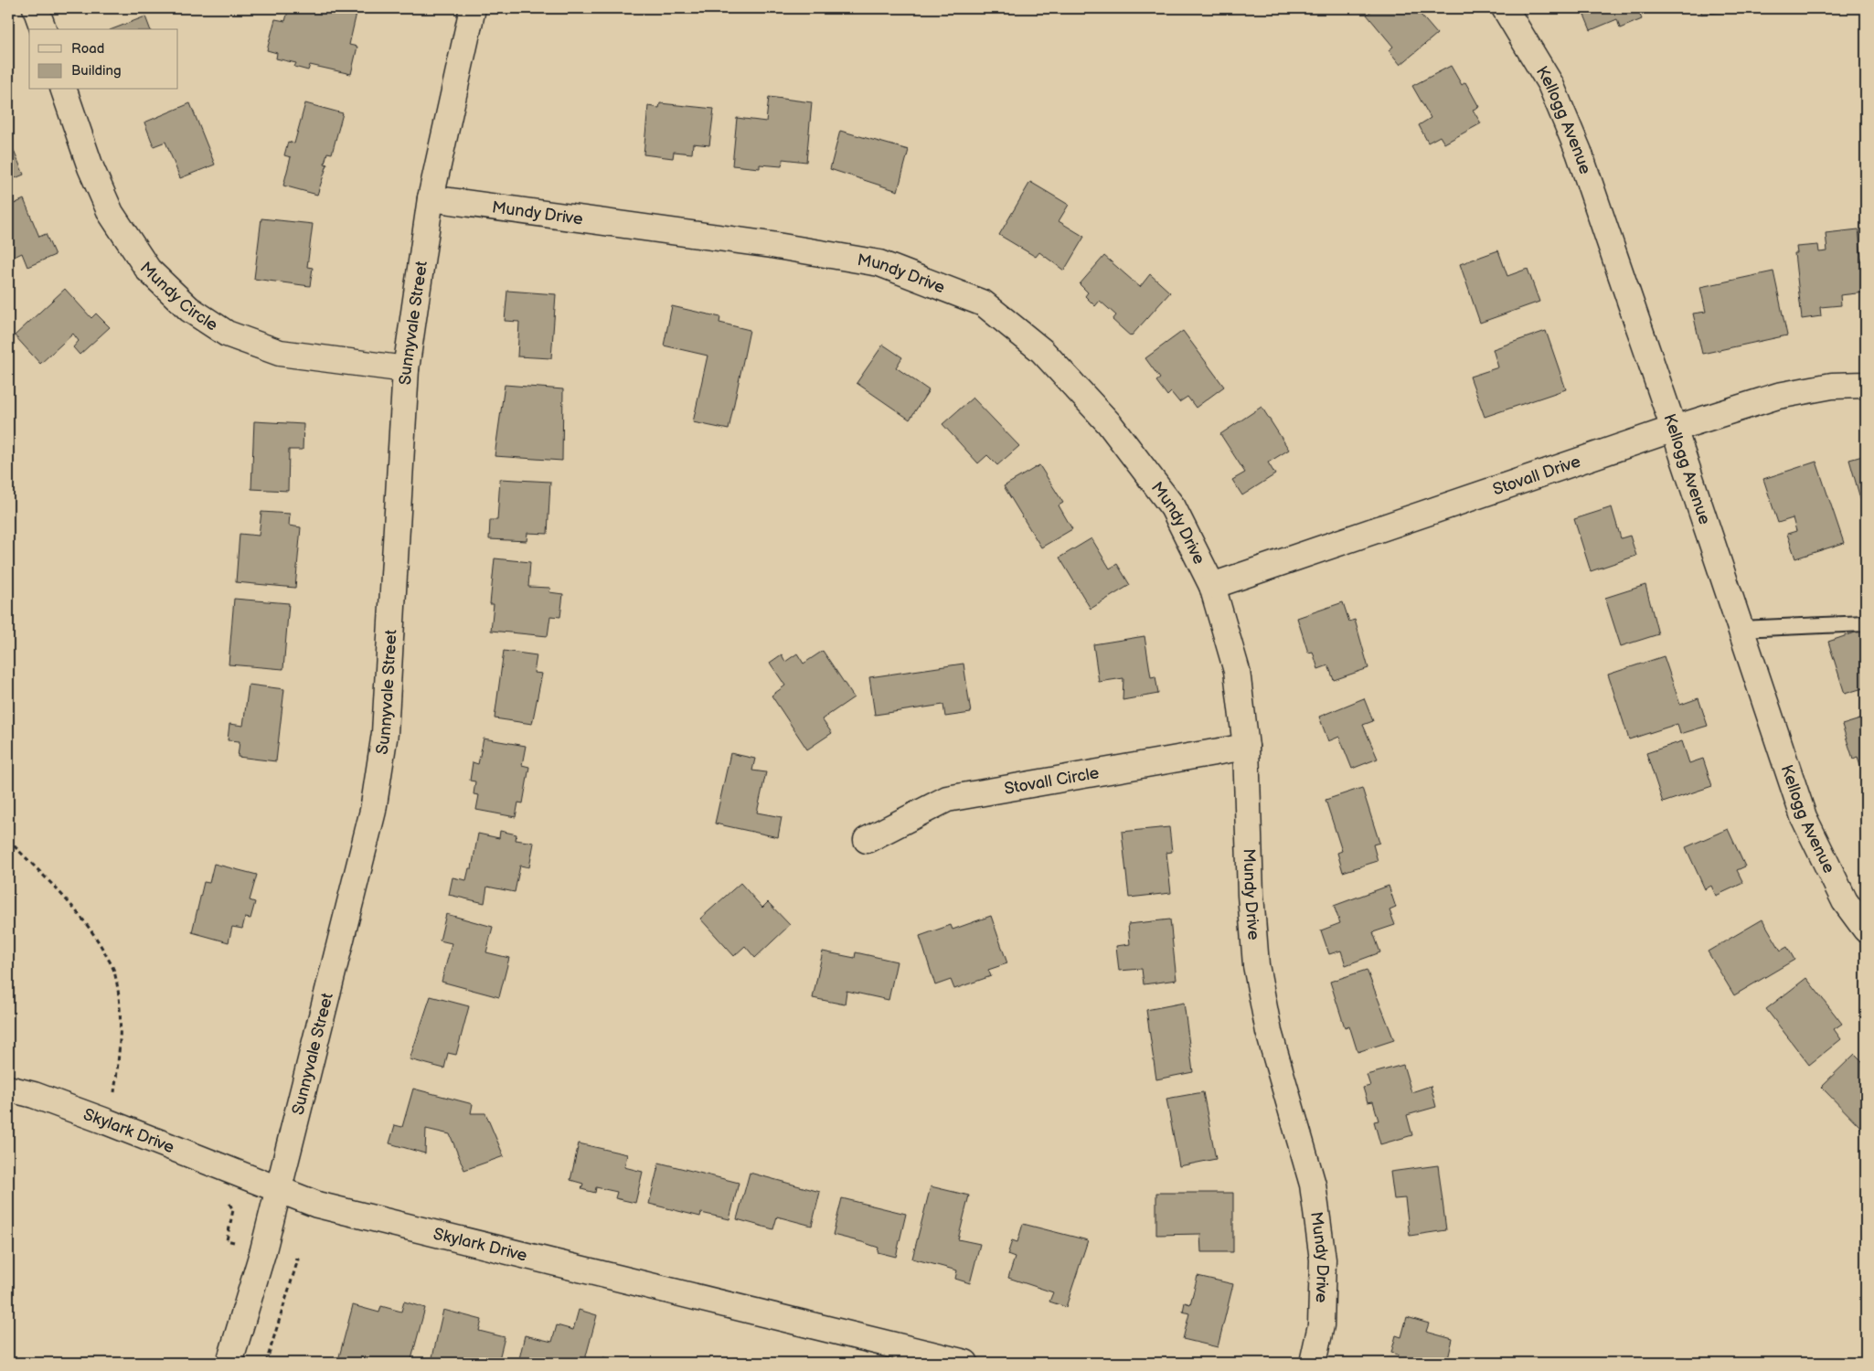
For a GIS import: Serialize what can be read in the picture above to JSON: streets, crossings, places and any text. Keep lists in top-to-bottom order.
{
  "streets": {
    "street": [
      "Kellogg Avenue",
      "Mundy Drive",
      "Mundy Circle",
      "Sunnyvale Street",
      "Stovall Drive",
      "Stovall Circle",
      "Skylark Drive"
    ]
  },
  "crossings": [
    ["Kellogg Avenue", "Stovall Drive"],
    ["Mundy Drive", "Sunnyvale Street"],
    ["Mundy Drive", "Stovall Drive"],
    ["Mundy Drive", "Stovall Circle"],
    ["Mundy Circle", "Sunnyvale Street"],
    ["Sunnyvale Street", "Skylark Drive"]
  ],
  "legend": ["Road", "Building"]
}
